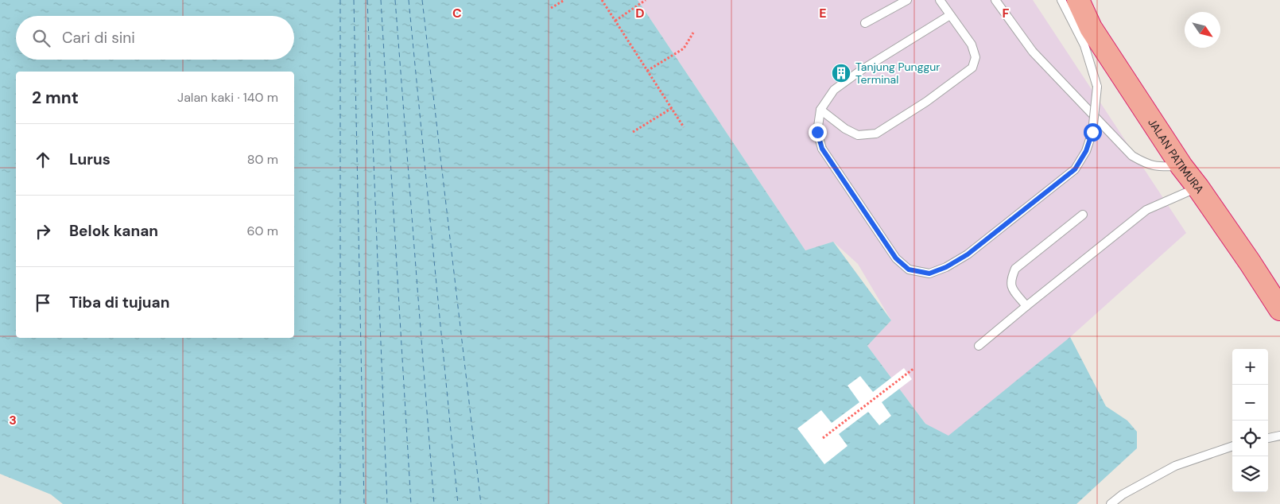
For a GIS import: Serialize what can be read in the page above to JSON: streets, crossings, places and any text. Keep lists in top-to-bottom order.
{
  "streets": {
    "highway": ["JALAN PATIMURA"]
  },
  "places": {
    "building": ["Tanjung Punggur Terminal"]
  },
  "north": "bottom right",
  "page": {
    "search": "Cari di sini",
    "heading": ["2 mnt", "Jalan kaki · 140 m"],
    "list": [
      ["Lurus", "80 m"],
      ["Belok kanan", "60 m"],
      "Tiba di tujuan"
    ],
    "map_buttons": ["+", "−"]
  },
  "grid": {
    "columns": [
      "C",
      "D",
      "E",
      "F"
    ],
    "rows": ["3"]
  }
}
